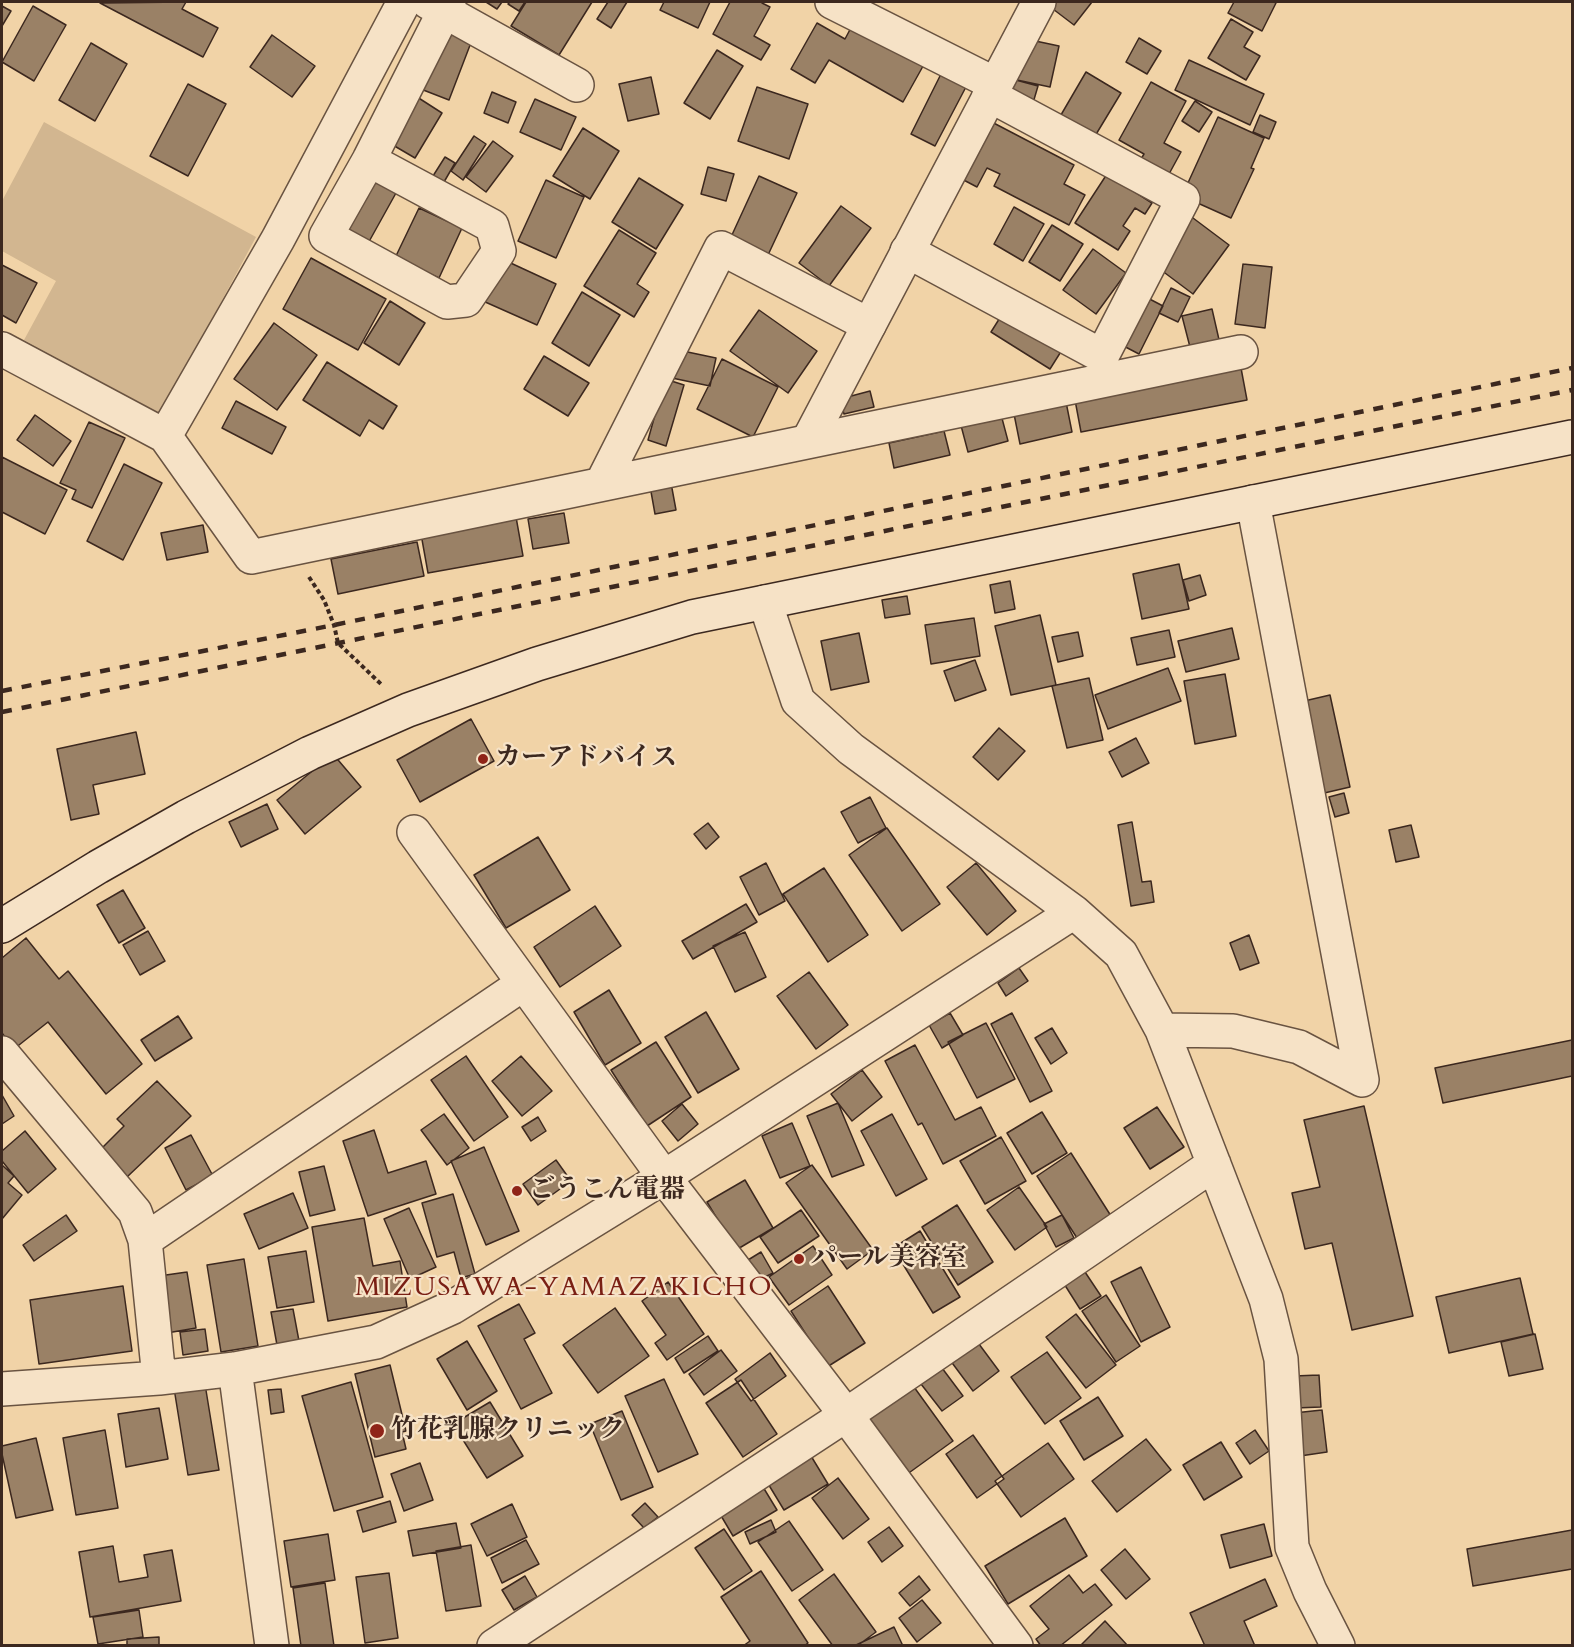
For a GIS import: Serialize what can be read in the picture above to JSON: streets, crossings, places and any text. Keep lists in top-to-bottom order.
{
  "districts": ["MIZUSAWA-YAMAZAKICHO"],
  "places": [
    "カーアドバイス",
    "ごうこん電器",
    "パール美容室",
    "竹花乳腺クリニック"
  ]
}
